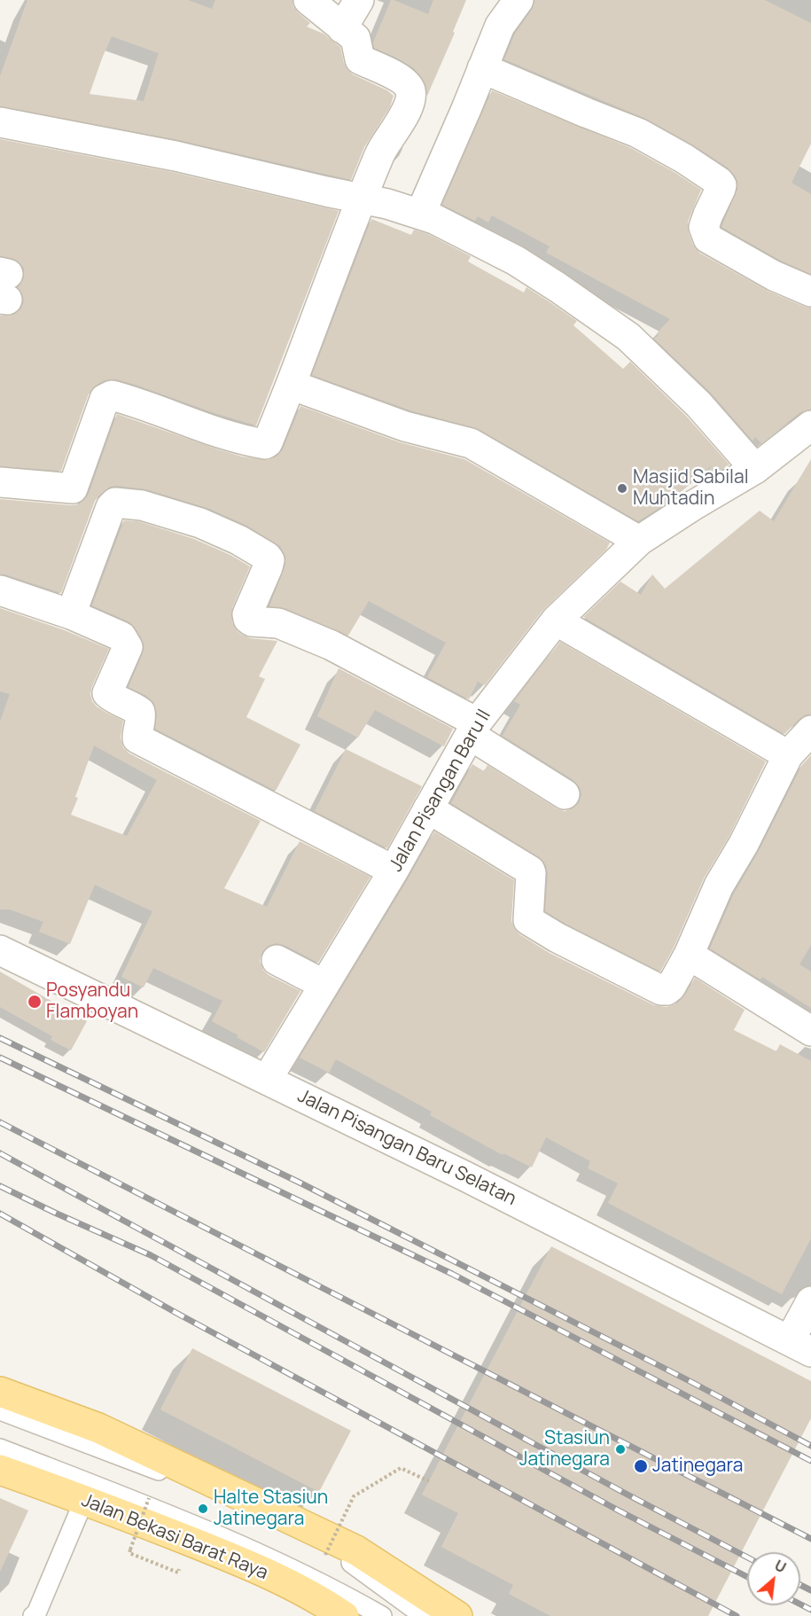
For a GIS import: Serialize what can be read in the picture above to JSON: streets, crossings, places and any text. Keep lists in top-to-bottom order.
{
  "streets": {
    "main road": ["Jalan Bekasi Barat Raya"],
    "street": ["Jalan Pisangan Baru II", "Jalan Pisangan Baru Selatan"]
  },
  "crossings": [
    ["Jalan Pisangan Baru II", "Jalan Pisangan Baru Selatan"]
  ],
  "places": [
    "Masjid Sabilal Muhtadin",
    "Posyandu Flamboyan",
    "Stasiun Jatinegara",
    "Jatinegara",
    "Halte Stasiun Jatinegara"
  ],
  "north": "top right"
}
